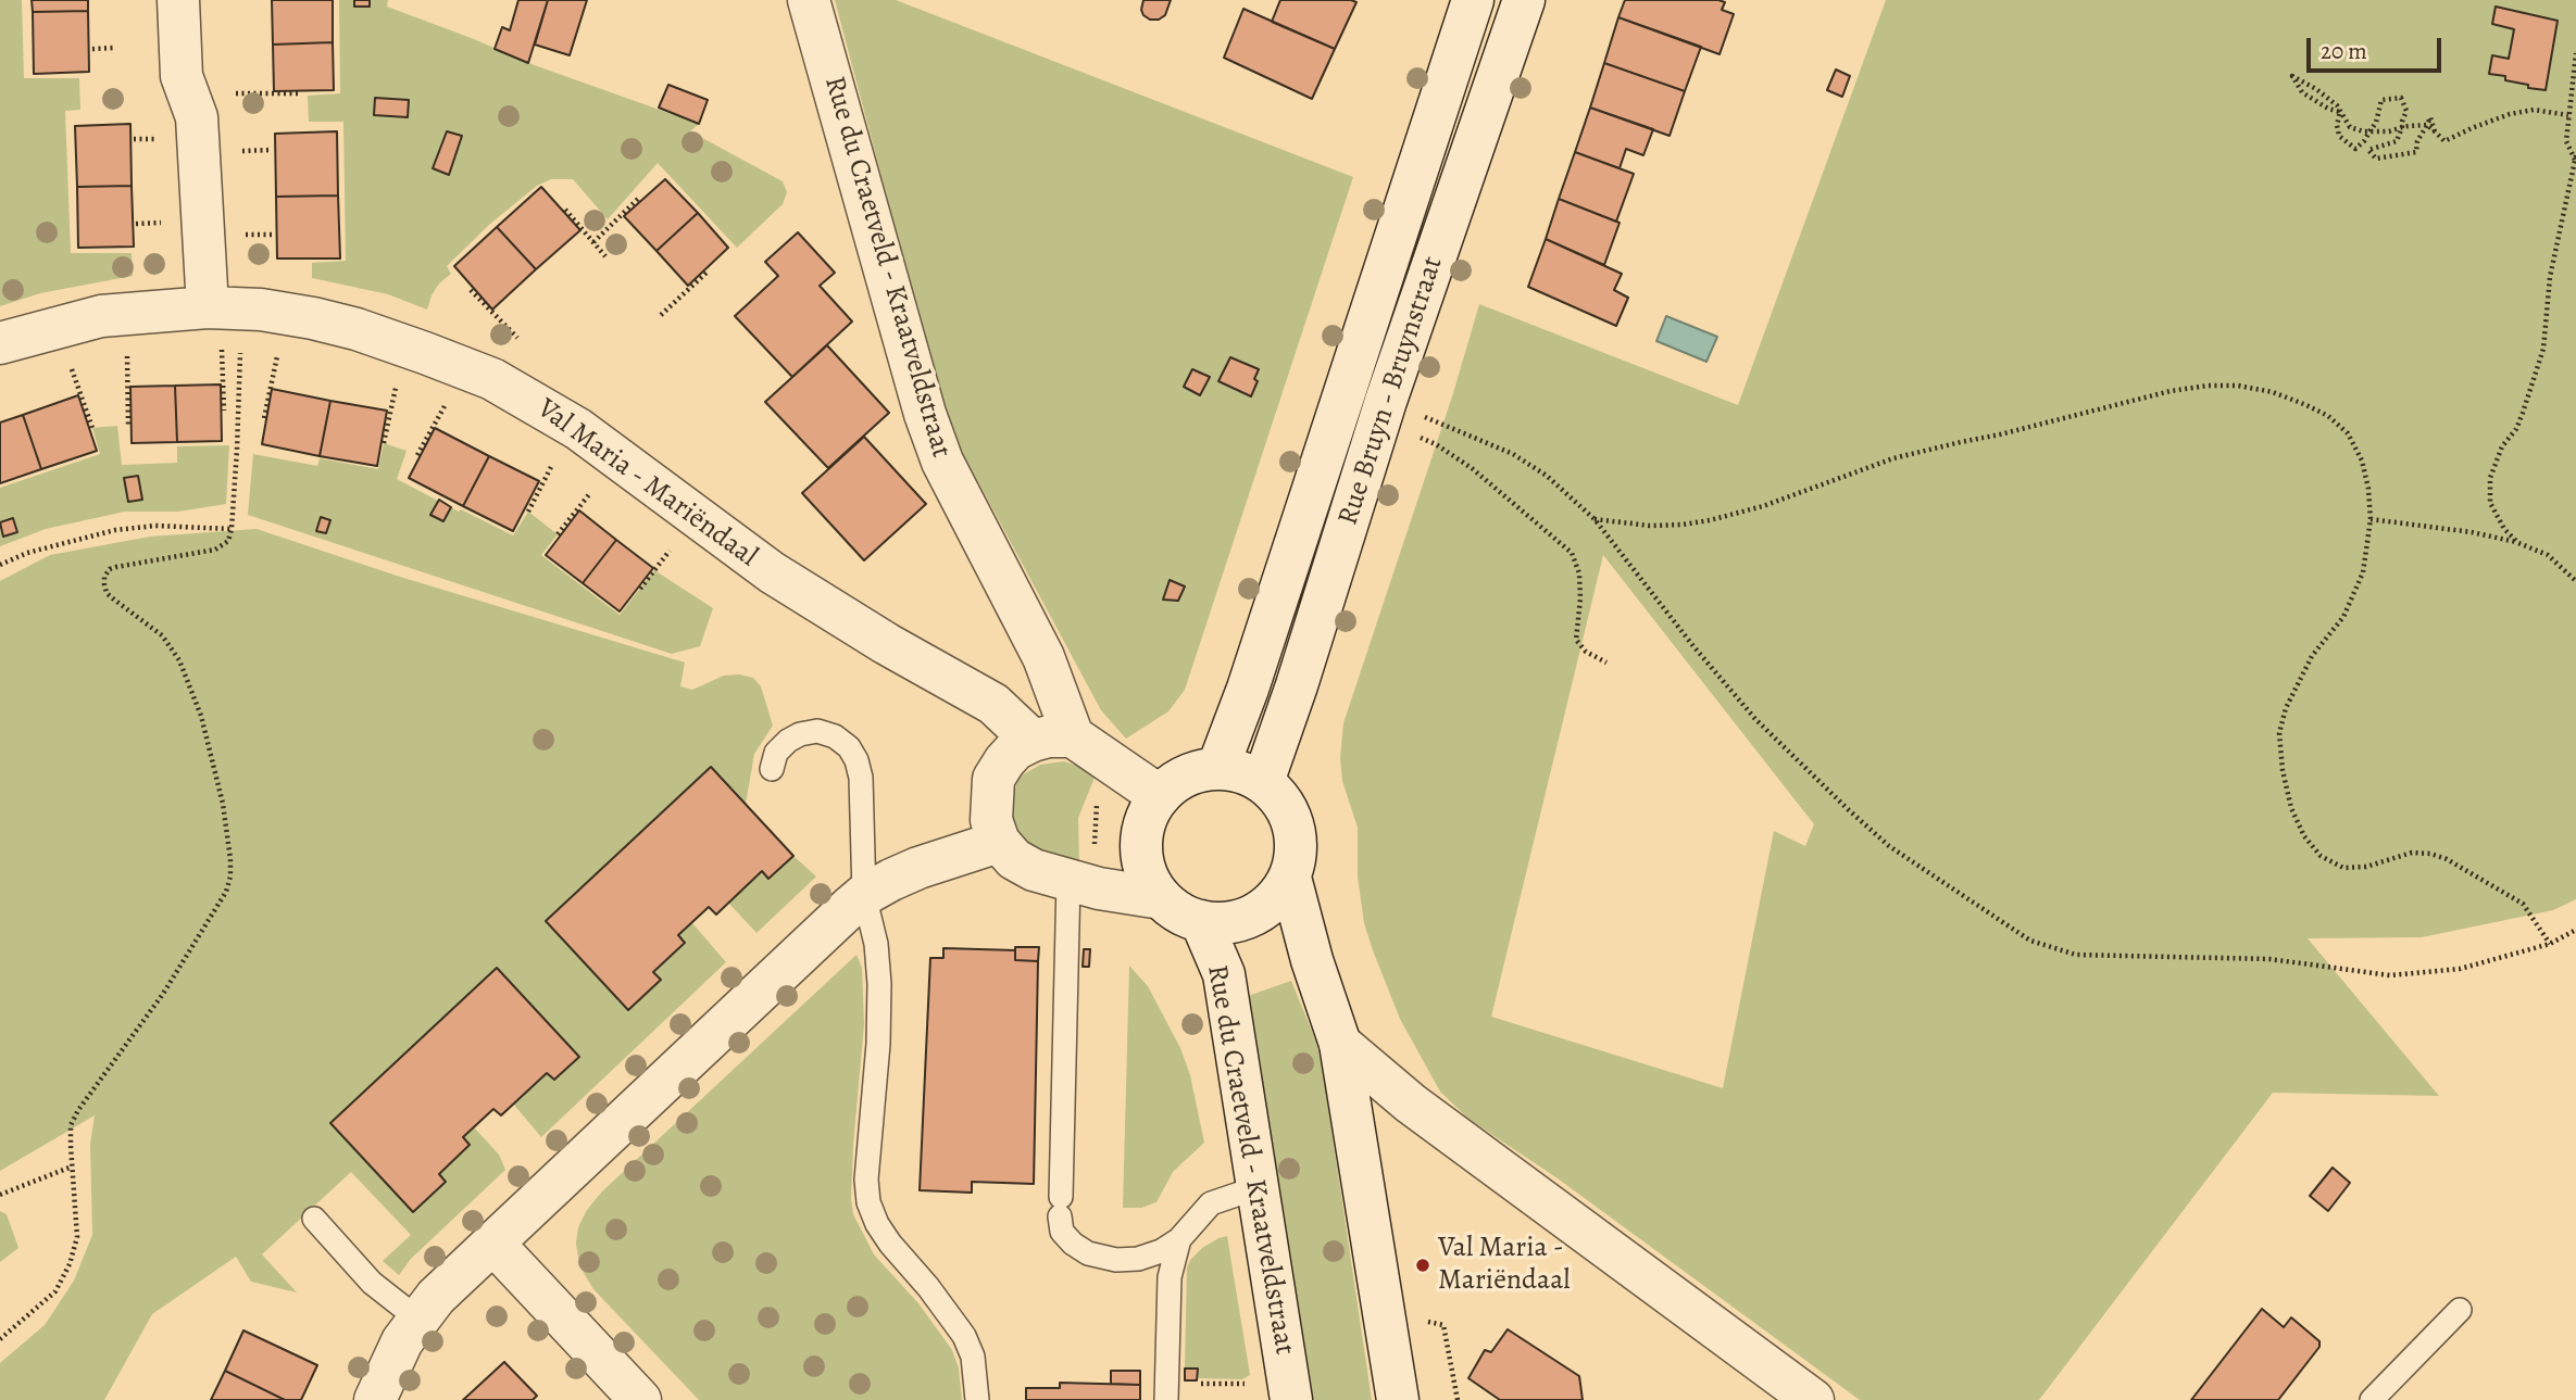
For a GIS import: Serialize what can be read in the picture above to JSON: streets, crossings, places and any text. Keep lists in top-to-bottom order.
{
  "streets": {
    "street": ["Rue du Craetveld - Kraatveldstraat", "Rue Bruyn - Bruynstraat", "Val Maria - Mariëndaal"]
  },
  "crossings": [
    ["Rue du Craetveld - Kraatveldstraat", "Rue Bruyn - Bruynstraat"]
  ],
  "places": ["Val Maria - Mariëndaal"],
  "scale_bar": "20 m"
}
